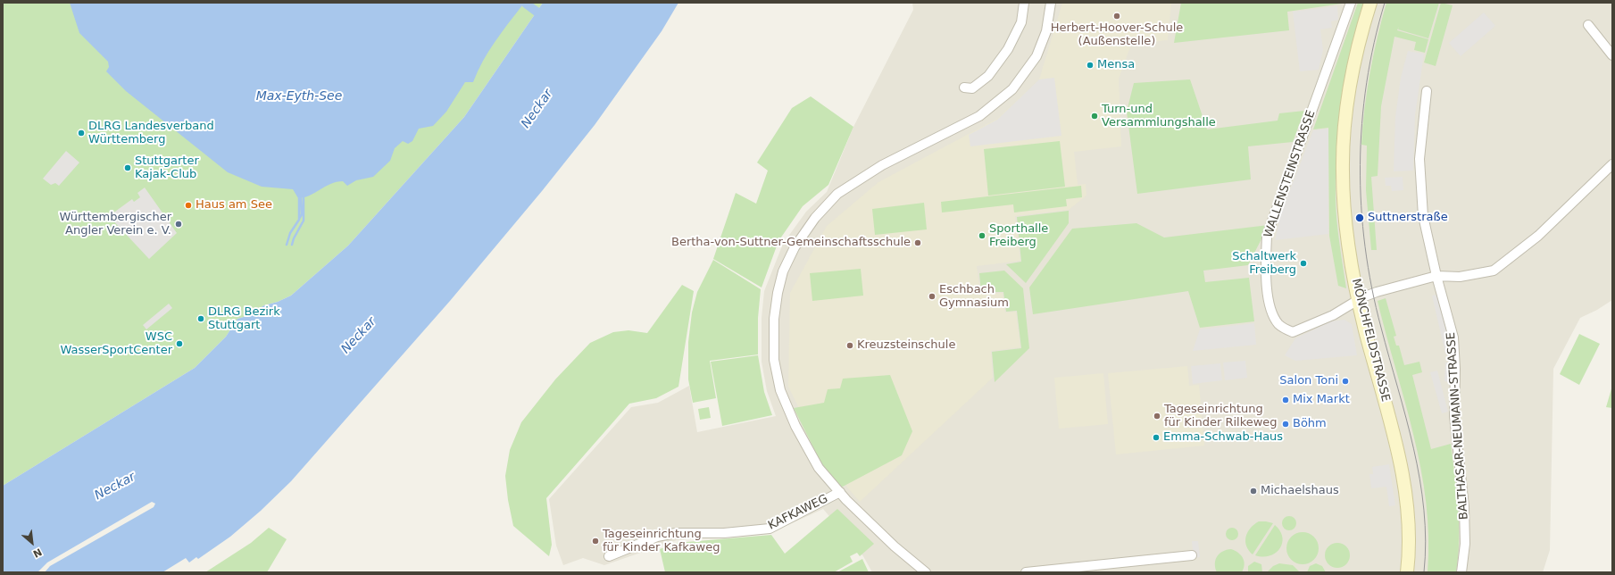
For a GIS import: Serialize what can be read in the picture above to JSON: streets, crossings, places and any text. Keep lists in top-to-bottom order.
{
  "streets": {
    "main road": ["MÖNCHFELDSTRASSE"],
    "street": ["WALLENSTEINSTRASSE", "BALTHASAR-NEUMANN-STRASSE", "KAFKAWEG"]
  },
  "crossings": [
    ["WALLENSTEINSTRASSE", "MÖNCHFELDSTRASSE"]
  ],
  "water": ["Max-Eyth-See", "Neckar"],
  "places": [
    "Herbert-Hoover-Schule (Außenstelle)",
    "Mensa",
    "Turn-und Versammlungshalle",
    "DLRG Landesverband Württemberg",
    "Stuttgarter Kajak-Club",
    "Haus am See",
    "Suttnerstraße",
    "Württembergischer Angler Verein e. V.",
    "Sporthalle Freiberg",
    "Bertha-von-Suttner-Gemeinschaftsschule",
    "Schaltwerk Freiberg",
    "Eschbach Gymnasium",
    "DLRG Bezirk Stuttgart",
    "WSC WasserSportCenter",
    "Kreuzsteinschule",
    "Salon Toni",
    "Mix Markt",
    "Tageseinrichtung für Kinder Rilkeweg",
    "Böhm",
    "Emma-Schwab-Haus",
    "Michaelshaus",
    "Tageseinrichtung für Kinder Kafkaweg"
  ],
  "north": "bottom right"
}
